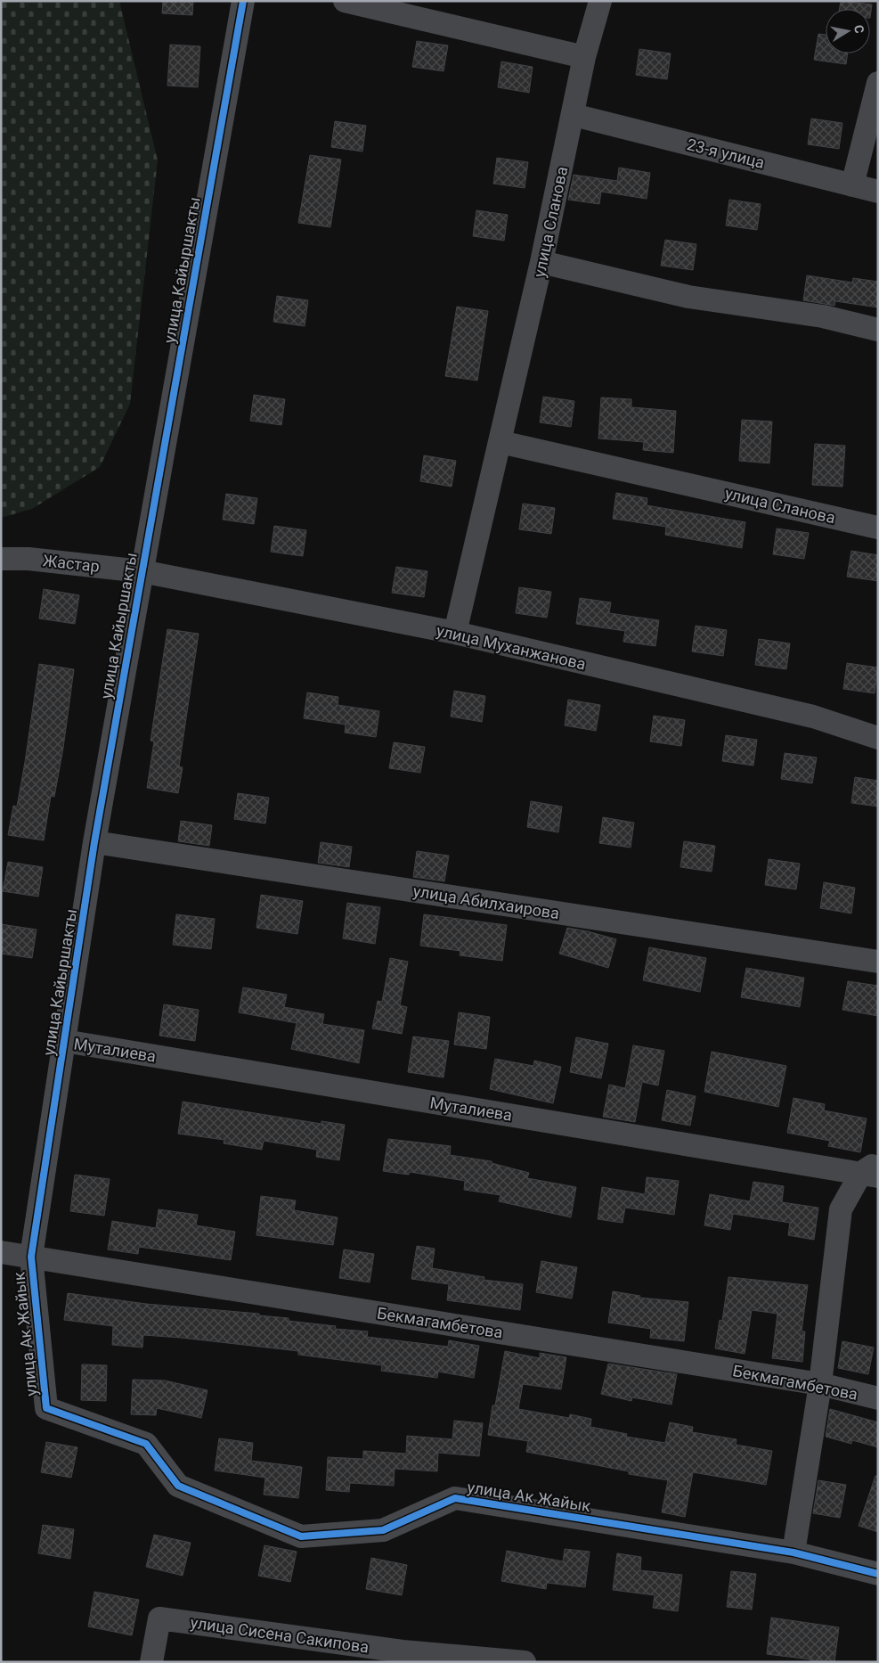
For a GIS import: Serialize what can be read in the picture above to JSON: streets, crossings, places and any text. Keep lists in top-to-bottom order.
{
  "streets": {
    "street": [
      "23-я улица",
      "улица Сланова",
      "улица Кайыршакты",
      "Жастар",
      "улица Муханжанова",
      "улица Абилхаирова",
      "Муталиева",
      "Бекмагамбетова",
      "улица Ак Жайык",
      "улица Сисена Сакипова"
    ]
  },
  "crossings": [
    ["23-я улица", "улица Сланова"],
    ["улица Сланова", "улица Муханжанова"],
    ["улица Кайыршакты", "Жастар"],
    ["улица Кайыршакты", "улица Муханжанова"],
    ["улица Кайыршакты", "улица Абилхаирова"],
    ["улица Кайыршакты", "Муталиева"],
    ["улица Кайыршакты", "Бекмагамбетова"],
    ["улица Кайыршакты", "улица Ак Жайык"],
    ["Жастар", "улица Муханжанова"],
    ["Бекмагамбетова", "улица Ак Жайык"]
  ],
  "north": "right"
}
